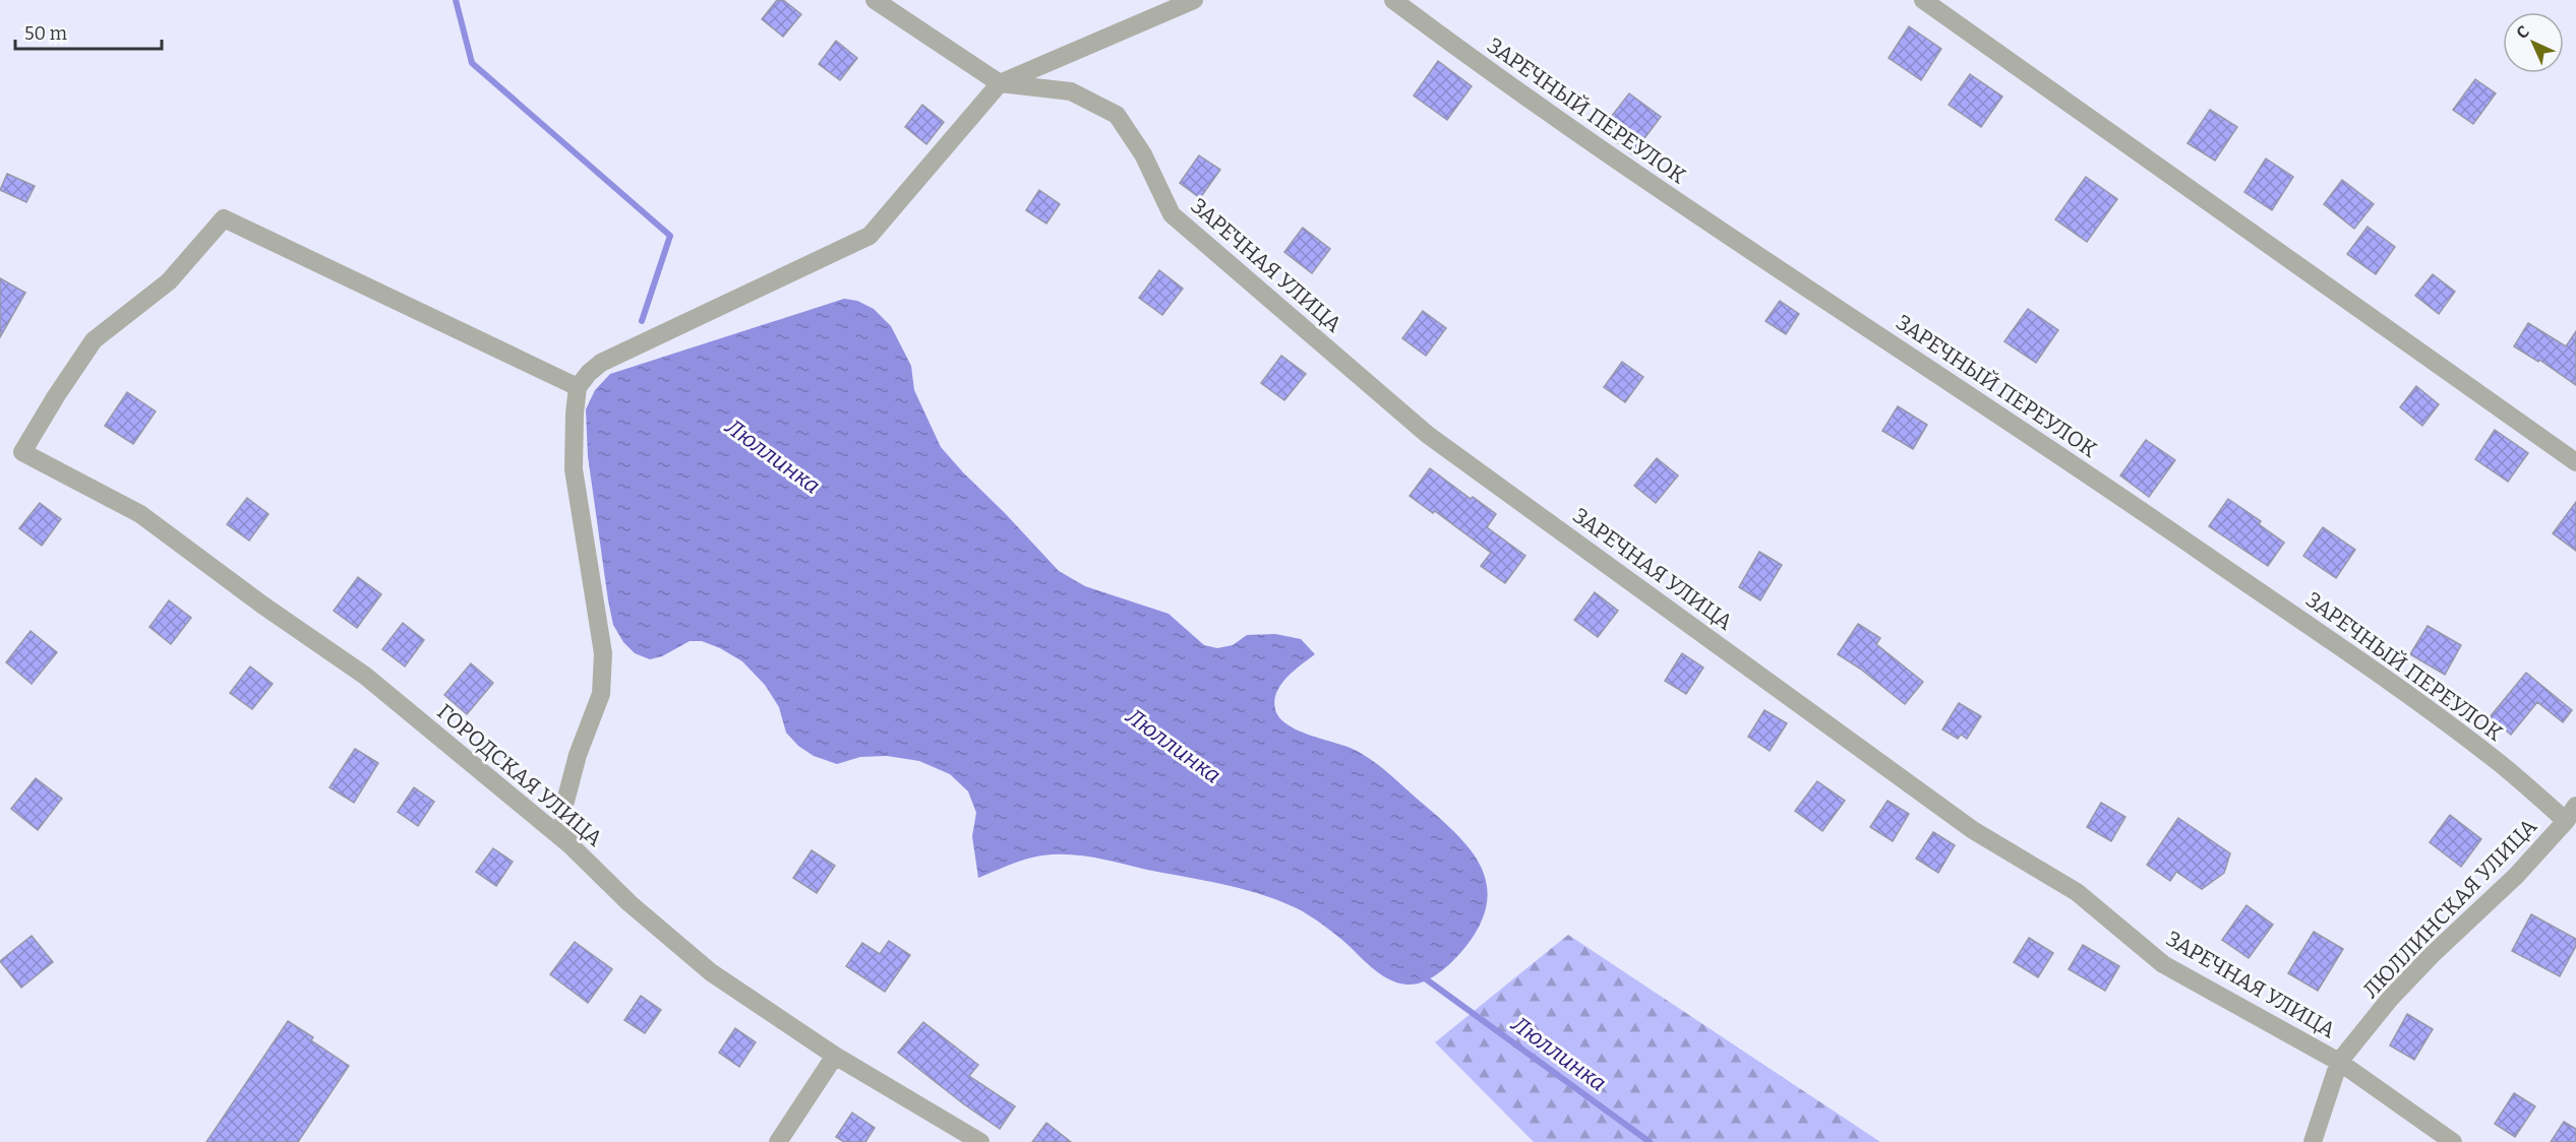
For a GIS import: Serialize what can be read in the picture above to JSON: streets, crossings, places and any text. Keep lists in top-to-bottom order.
{
  "streets": {
    "street": [
      "ЗАРЕЧНЫЙ ПЕРЕУЛОК",
      "ЗАРЕЧНАЯ УЛИЦА",
      "ГОРОДСКАЯ УЛИЦА",
      "ЛЮЛЛИНСКАЯ УЛИЦА"
    ]
  },
  "crossings": [
    ["ЗАРЕЧНЫЙ ПЕРЕУЛОК", "ЛЮЛЛИНСКАЯ УЛИЦА"],
    ["ЗАРЕЧНАЯ УЛИЦА", "ЛЮЛЛИНСКАЯ УЛИЦА"]
  ],
  "water": ["Люллинка"],
  "scale_bar": "50 m",
  "north": "top left"
}
